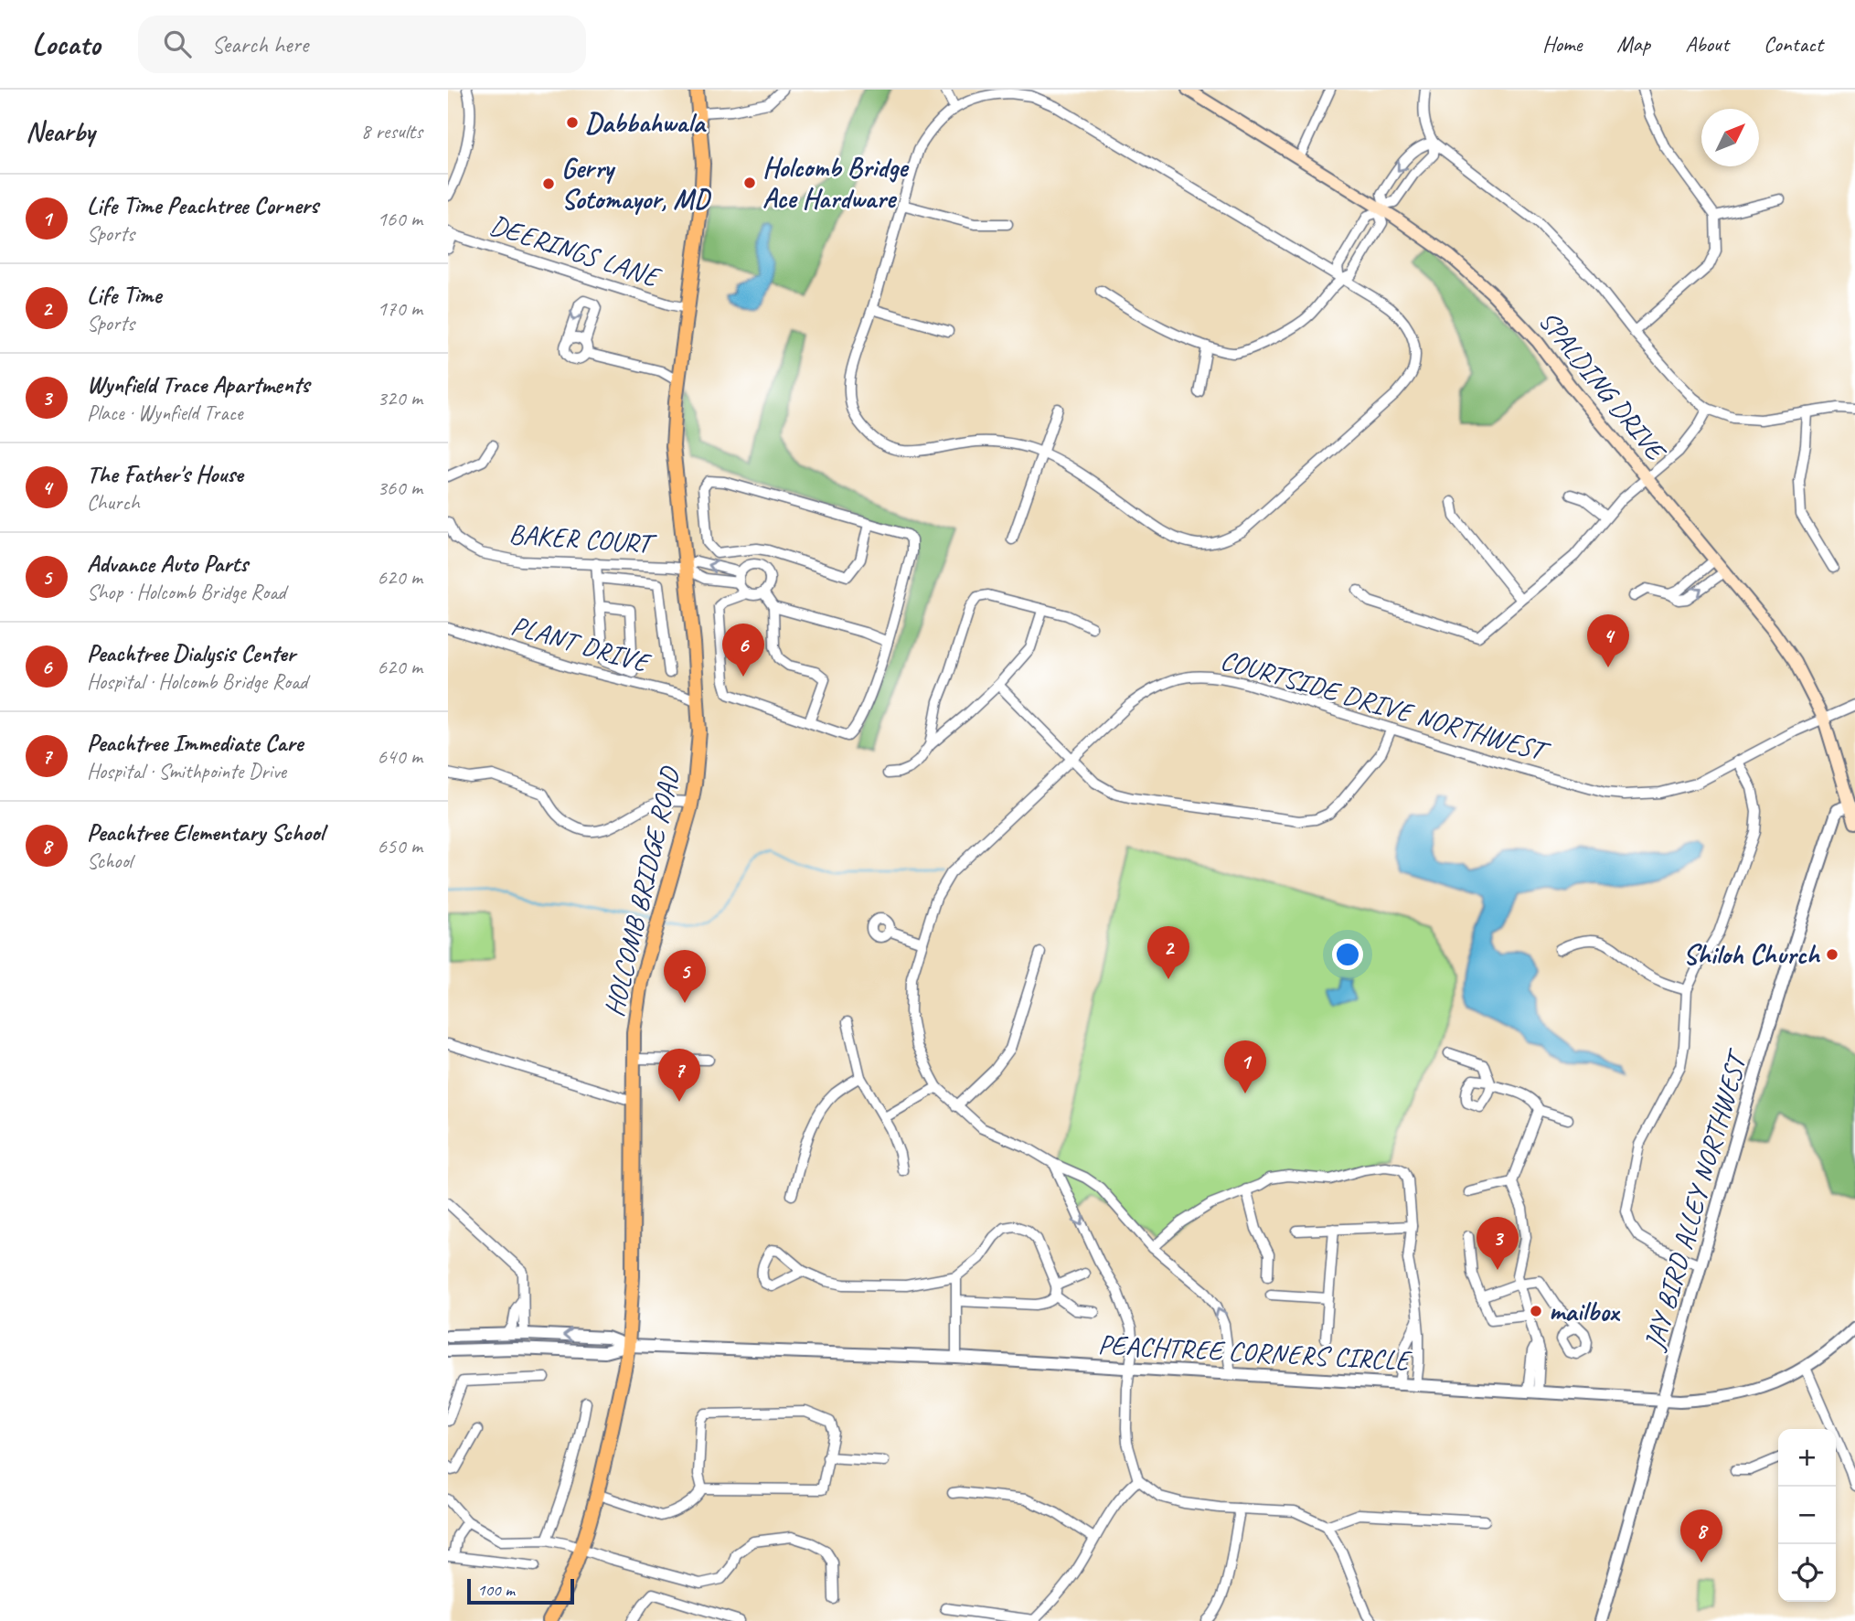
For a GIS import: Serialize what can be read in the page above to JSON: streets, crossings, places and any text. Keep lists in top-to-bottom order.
{
  "streets": {
    "main road": ["SPALDING DRIVE", "HOLCOMB BRIDGE ROAD"],
    "street": [
      "DEERINGS LANE",
      "BAKER COURT",
      "PLANT DRIVE",
      "COURTSIDE DRIVE NORTHWEST",
      "JAY BIRD ALLEY NORTHWEST",
      "PEACHTREE CORNERS CIRCLE"
    ]
  },
  "crossings": [
    ["DEERINGS LANE", "HOLCOMB BRIDGE ROAD"],
    ["SPALDING DRIVE", "COURTSIDE DRIVE NORTHWEST"],
    ["SPALDING DRIVE", "JAY BIRD ALLEY NORTHWEST"],
    ["BAKER COURT", "HOLCOMB BRIDGE ROAD"],
    ["PLANT DRIVE", "HOLCOMB BRIDGE ROAD"],
    ["COURTSIDE DRIVE NORTHWEST", "PEACHTREE CORNERS CIRCLE"],
    ["HOLCOMB BRIDGE ROAD", "PEACHTREE CORNERS CIRCLE"],
    ["JAY BIRD ALLEY NORTHWEST", "PEACHTREE CORNERS CIRCLE"]
  ],
  "places": [
    "Dabbahwala",
    "Holcomb Bridge Ace Hardware",
    "Gerry Sotomayor, MD",
    "Shiloh Church",
    "mailbox"
  ],
  "scale_bar": "100 m",
  "north": "top right",
  "page": {
    "header": "Locato",
    "search": "Search here",
    "nav": [
      "Home",
      "Map",
      "About",
      "Contact"
    ],
    "heading": ["Nearby", "8 results"],
    "list": [
      {
        "mark": "1",
        "name": "Life Time Peachtree Corners",
        "note": "Sports",
        "value": "160 m"
      },
      {
        "mark": "2",
        "name": "Life Time",
        "note": "Sports",
        "value": "170 m"
      },
      {
        "mark": "3",
        "name": "Wynfield Trace Apartments",
        "note": "Place · Wynfield Trace",
        "value": "320 m"
      },
      {
        "mark": "4",
        "name": "The Father's House",
        "note": "Church",
        "value": "360 m"
      },
      {
        "mark": "5",
        "name": "Advance Auto Parts",
        "note": "Shop · Holcomb Bridge Road",
        "value": "620 m"
      },
      {
        "mark": "6",
        "name": "Peachtree Dialysis Center",
        "note": "Hospital · Holcomb Bridge Road",
        "value": "620 m"
      },
      {
        "mark": "7",
        "name": "Peachtree Immediate Care",
        "note": "Hospital · Smithpointe Drive",
        "value": "640 m"
      },
      {
        "mark": "8",
        "name": "Peachtree Elementary School",
        "note": "School",
        "value": "650 m"
      }
    ],
    "pins": [
      "4",
      "6",
      "2",
      "5",
      "1",
      "7",
      "3",
      "8"
    ],
    "map_buttons": ["+", "−"],
    "scale": "100 m"
  }
}
